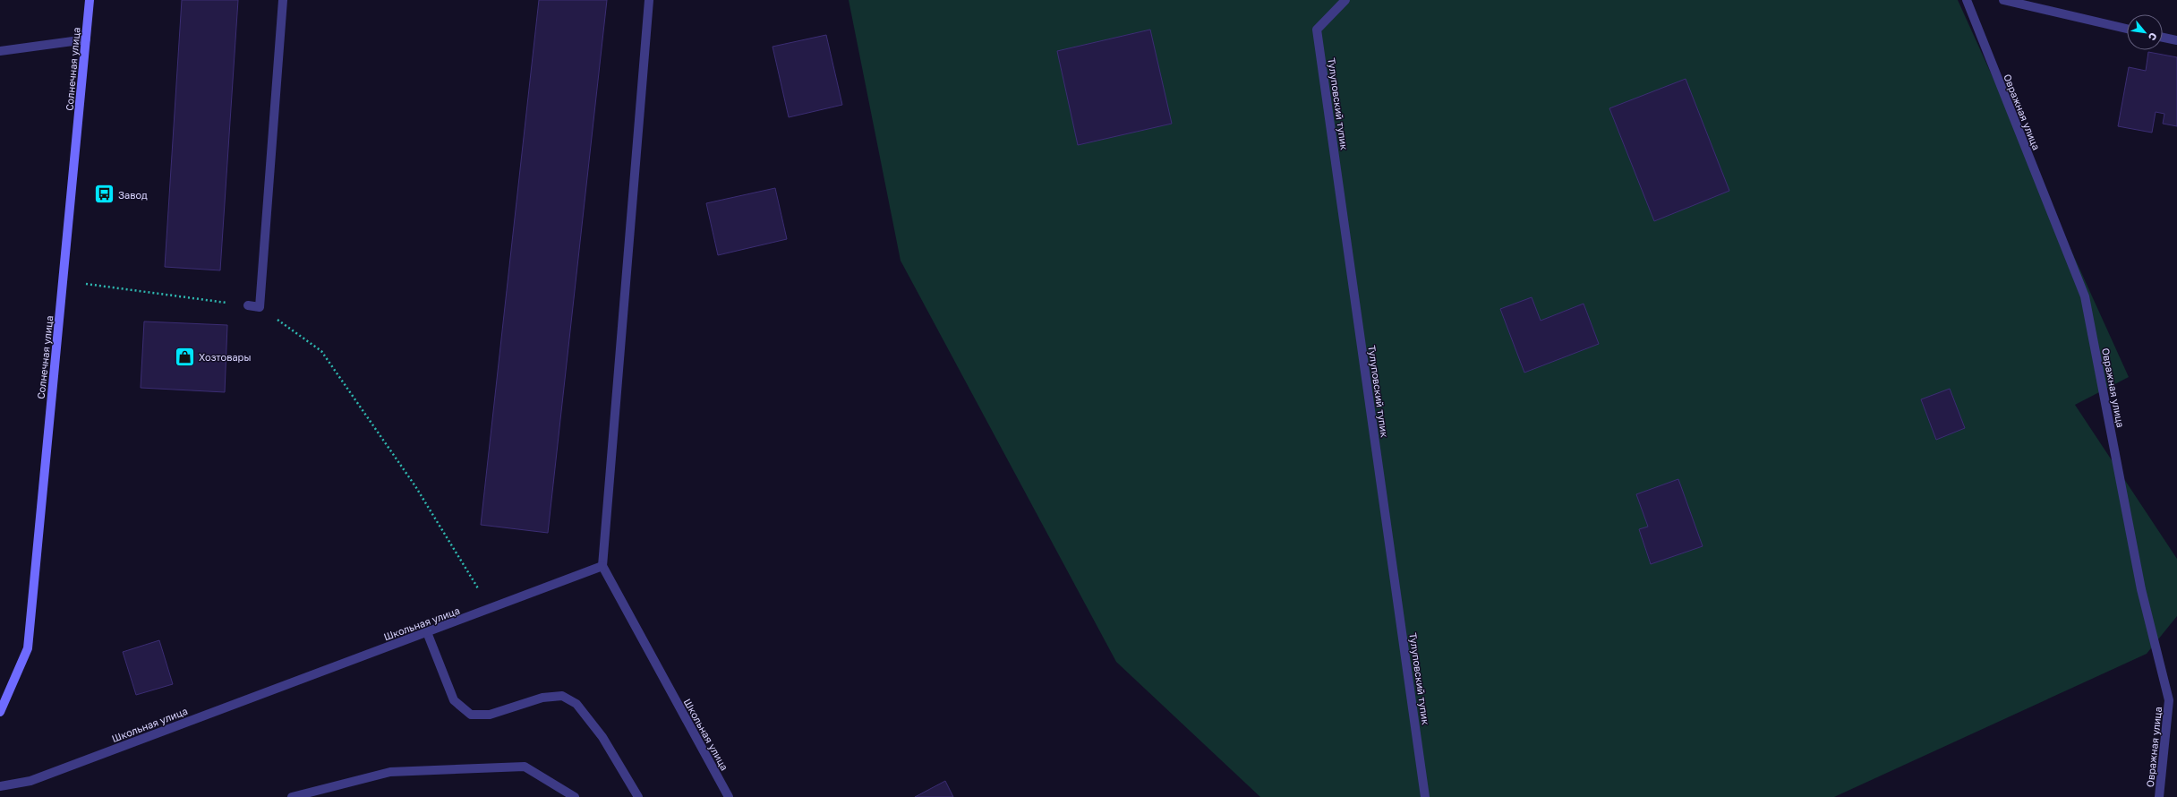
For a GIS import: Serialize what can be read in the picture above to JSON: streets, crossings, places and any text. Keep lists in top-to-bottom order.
{
  "streets": {
    "street": [
      "Солнечная улица",
      "Тулуповский тупик",
      "Овражная улица",
      "Школьная улица"
    ]
  },
  "places": {
    "bus stop": ["Завод"],
    "shop": ["Хозтовары"]
  },
  "north": "bottom right"
}
